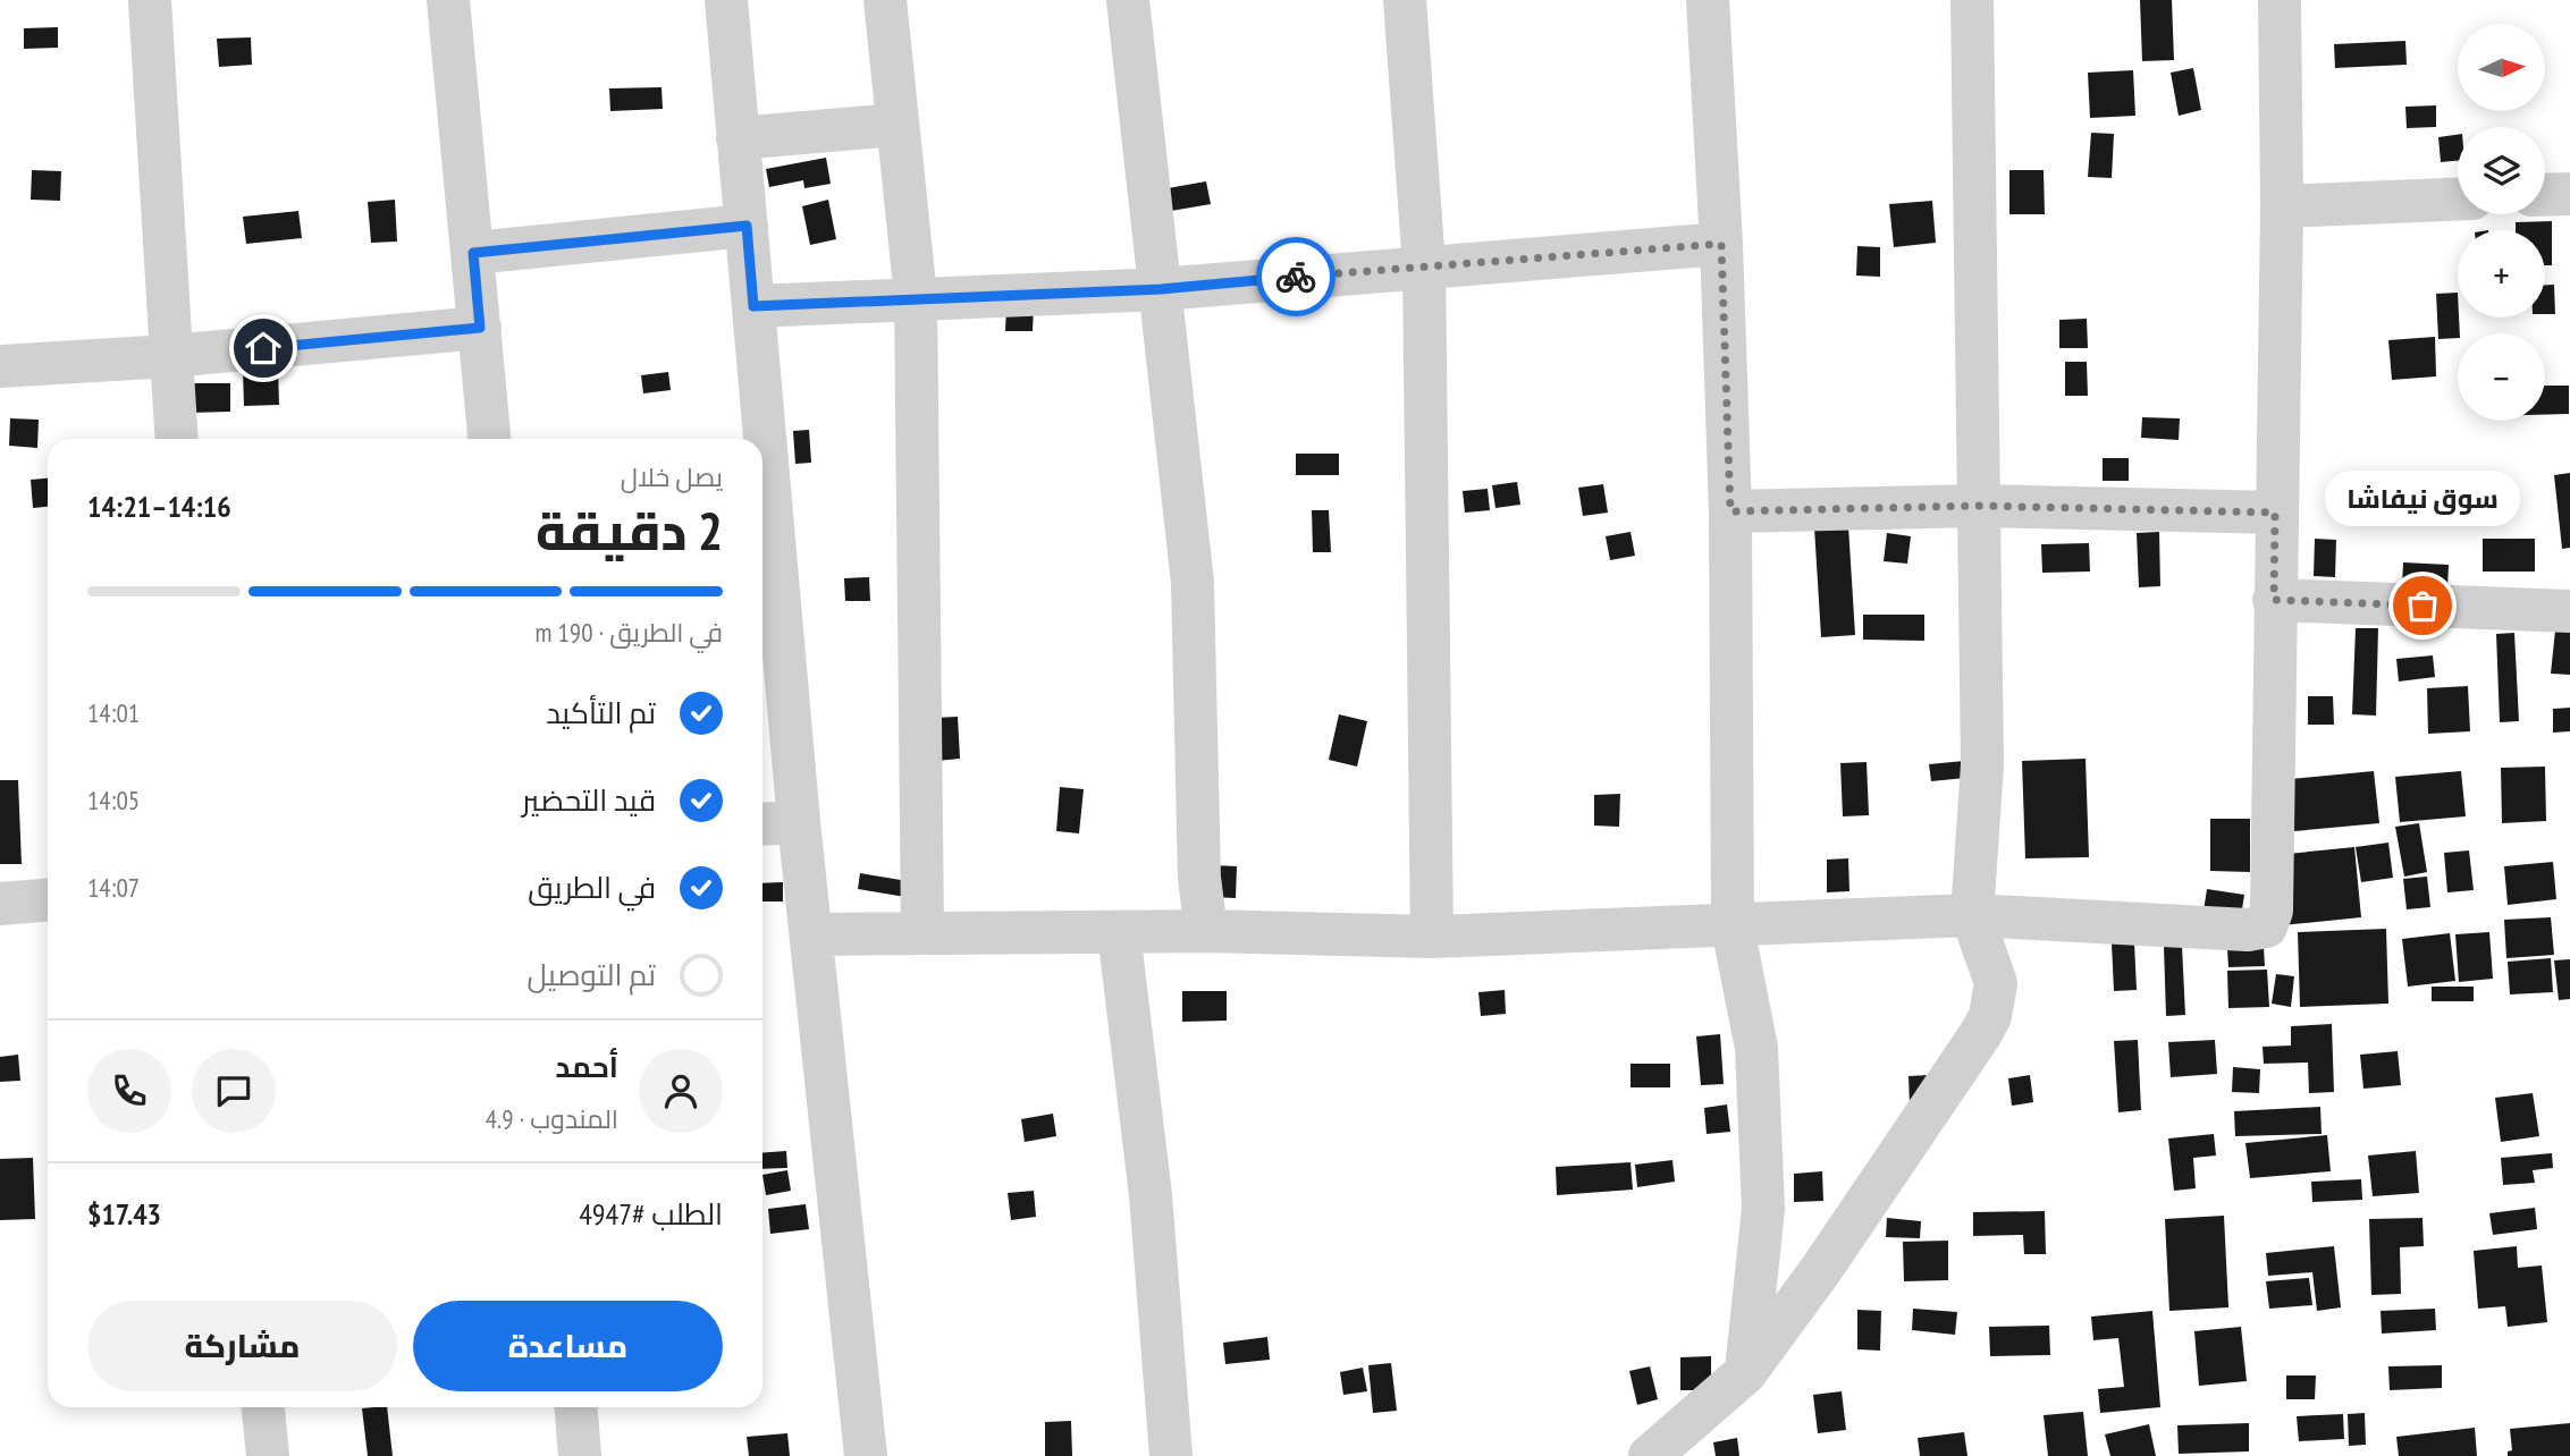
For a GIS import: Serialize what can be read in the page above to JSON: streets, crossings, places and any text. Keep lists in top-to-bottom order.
{
  "places": ["سوق نيفاشا"],
  "north": "right",
  "page": {
    "map_buttons": ["+", "−"],
    "heading": ["2 دقيقة", "يصل خلال", "14:16–14:21"],
    "panel": [
      "أحمد",
      "المندوب · 4.9",
      "الطلب #4947",
      "$17.43"
    ],
    "bubble": "سوق نيفاشا",
    "bar": "في الطريق · 190 m",
    "list": [
      ["تم التأكيد", "14:01"],
      ["قيد التحضير", "14:05"],
      ["في الطريق", "14:07"],
      "تم التوصيل"
    ],
    "buttons": ["مساعدة", "مشاركة"]
  }
}
